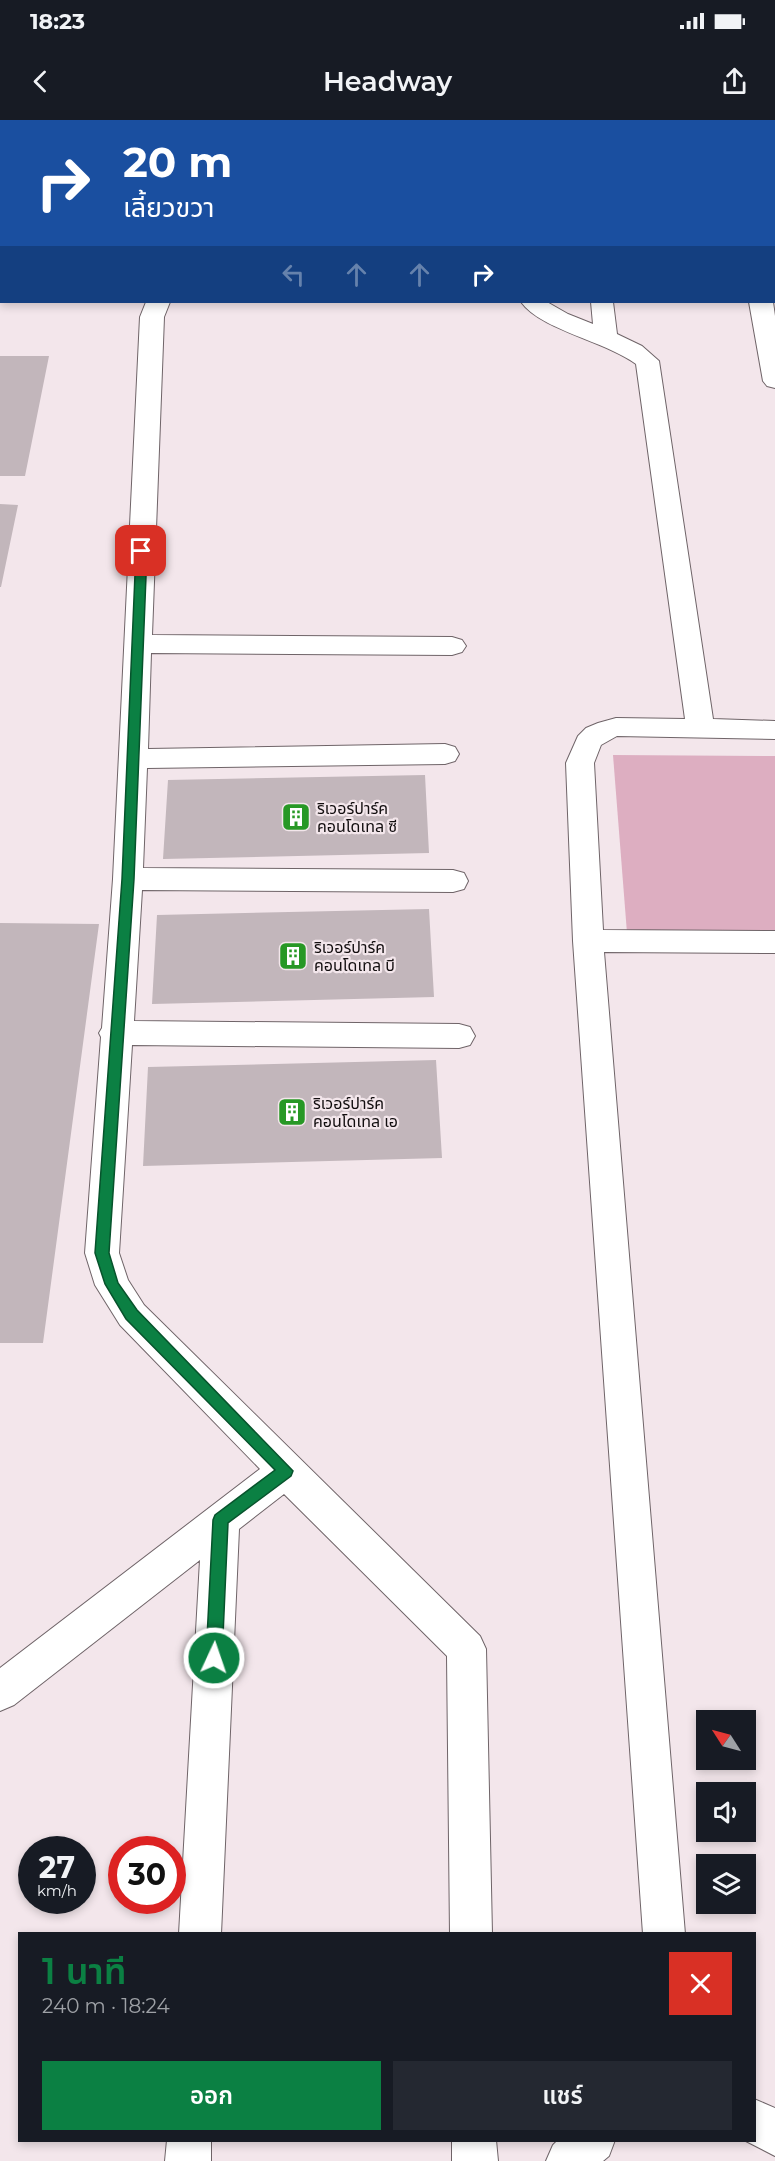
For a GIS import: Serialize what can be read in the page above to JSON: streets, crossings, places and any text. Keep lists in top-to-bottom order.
{
  "places": {
    "building": ["ริเวอร์ปาร์ค คอนโดเทล ซี", "ริเวอร์ปาร์ค คอนโดเทล บี", "ริเวอร์ปาร์ค คอนโดเทล เอ"]
  },
  "north": "top left",
  "page": {
    "status": "18:23",
    "header": "Headway",
    "turn": ["20 m", "เลี้ยวขวา"],
    "speed": "27 km/h",
    "limit": "30",
    "heading": ["1 นาที", "240 m · 18:24"],
    "buttons": ["ออก", "แชร์"]
  }
}
